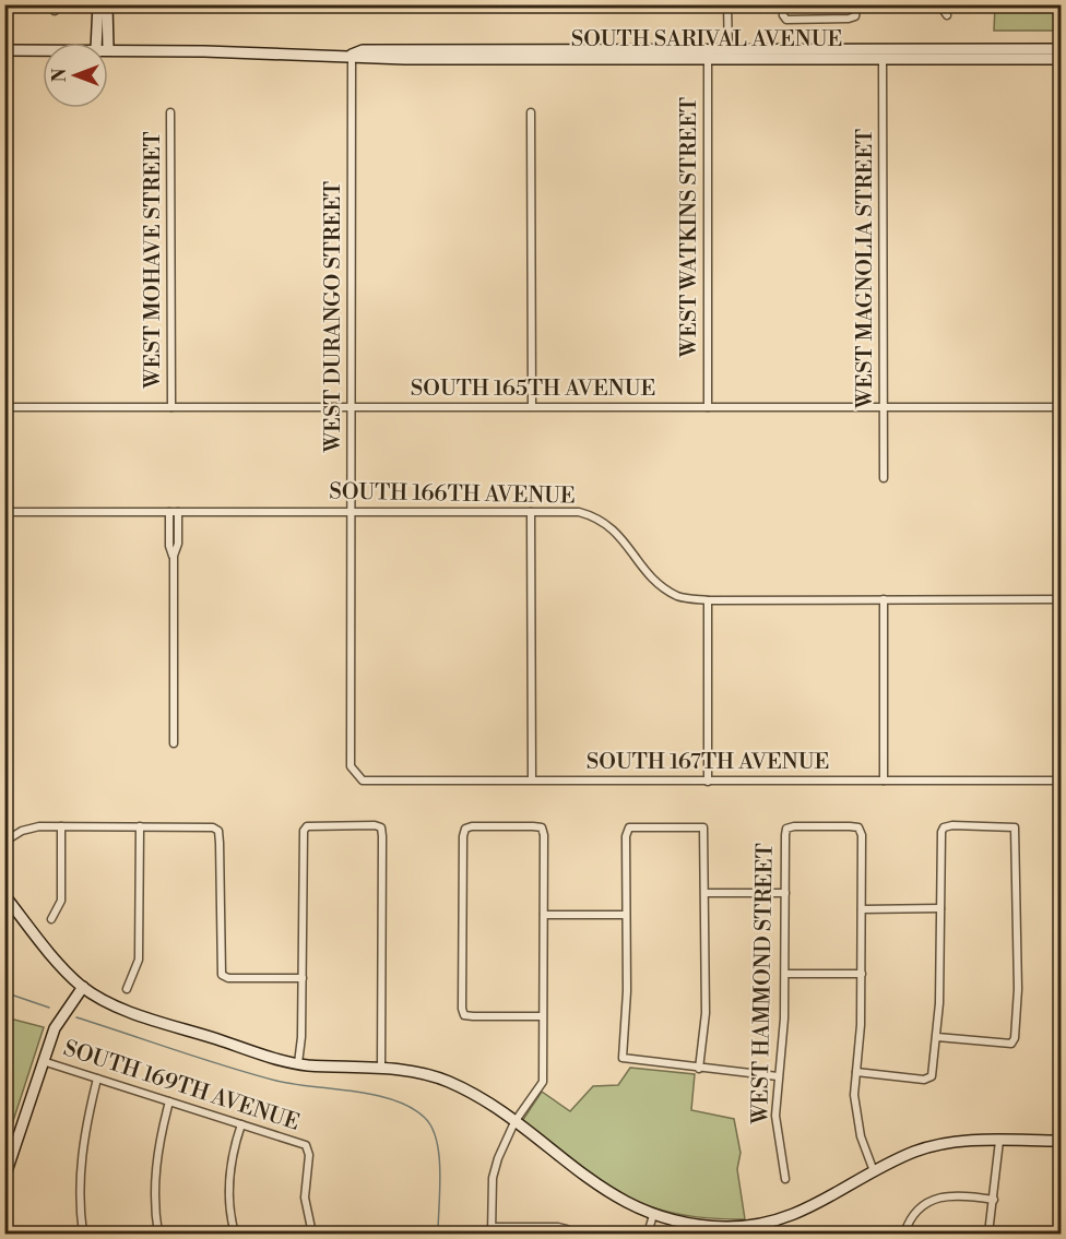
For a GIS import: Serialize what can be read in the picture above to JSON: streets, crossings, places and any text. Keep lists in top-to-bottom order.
{
  "streets": {
    "main road": ["SOUTH SARIVAL AVENUE"],
    "street": [
      "WEST WATKINS STREET",
      "WEST MOHAVE STREET",
      "WEST MAGNOLIA STREET",
      "WEST DURANGO STREET",
      "SOUTH 165TH AVENUE",
      "SOUTH 166TH AVENUE",
      "SOUTH 167TH AVENUE",
      "WEST HAMMOND STREET",
      "SOUTH 169TH AVENUE"
    ]
  },
  "crossings": [
    ["SOUTH SARIVAL AVENUE", "WEST WATKINS STREET"],
    ["SOUTH SARIVAL AVENUE", "WEST MAGNOLIA STREET"],
    ["SOUTH SARIVAL AVENUE", "WEST DURANGO STREET"],
    ["WEST WATKINS STREET", "SOUTH 165TH AVENUE"],
    ["WEST MOHAVE STREET", "SOUTH 165TH AVENUE"],
    ["WEST MAGNOLIA STREET", "SOUTH 165TH AVENUE"],
    ["WEST DURANGO STREET", "SOUTH 165TH AVENUE"],
    ["WEST DURANGO STREET", "SOUTH 166TH AVENUE"],
    ["WEST DURANGO STREET", "SOUTH 167TH AVENUE"]
  ],
  "north": "left"
}
